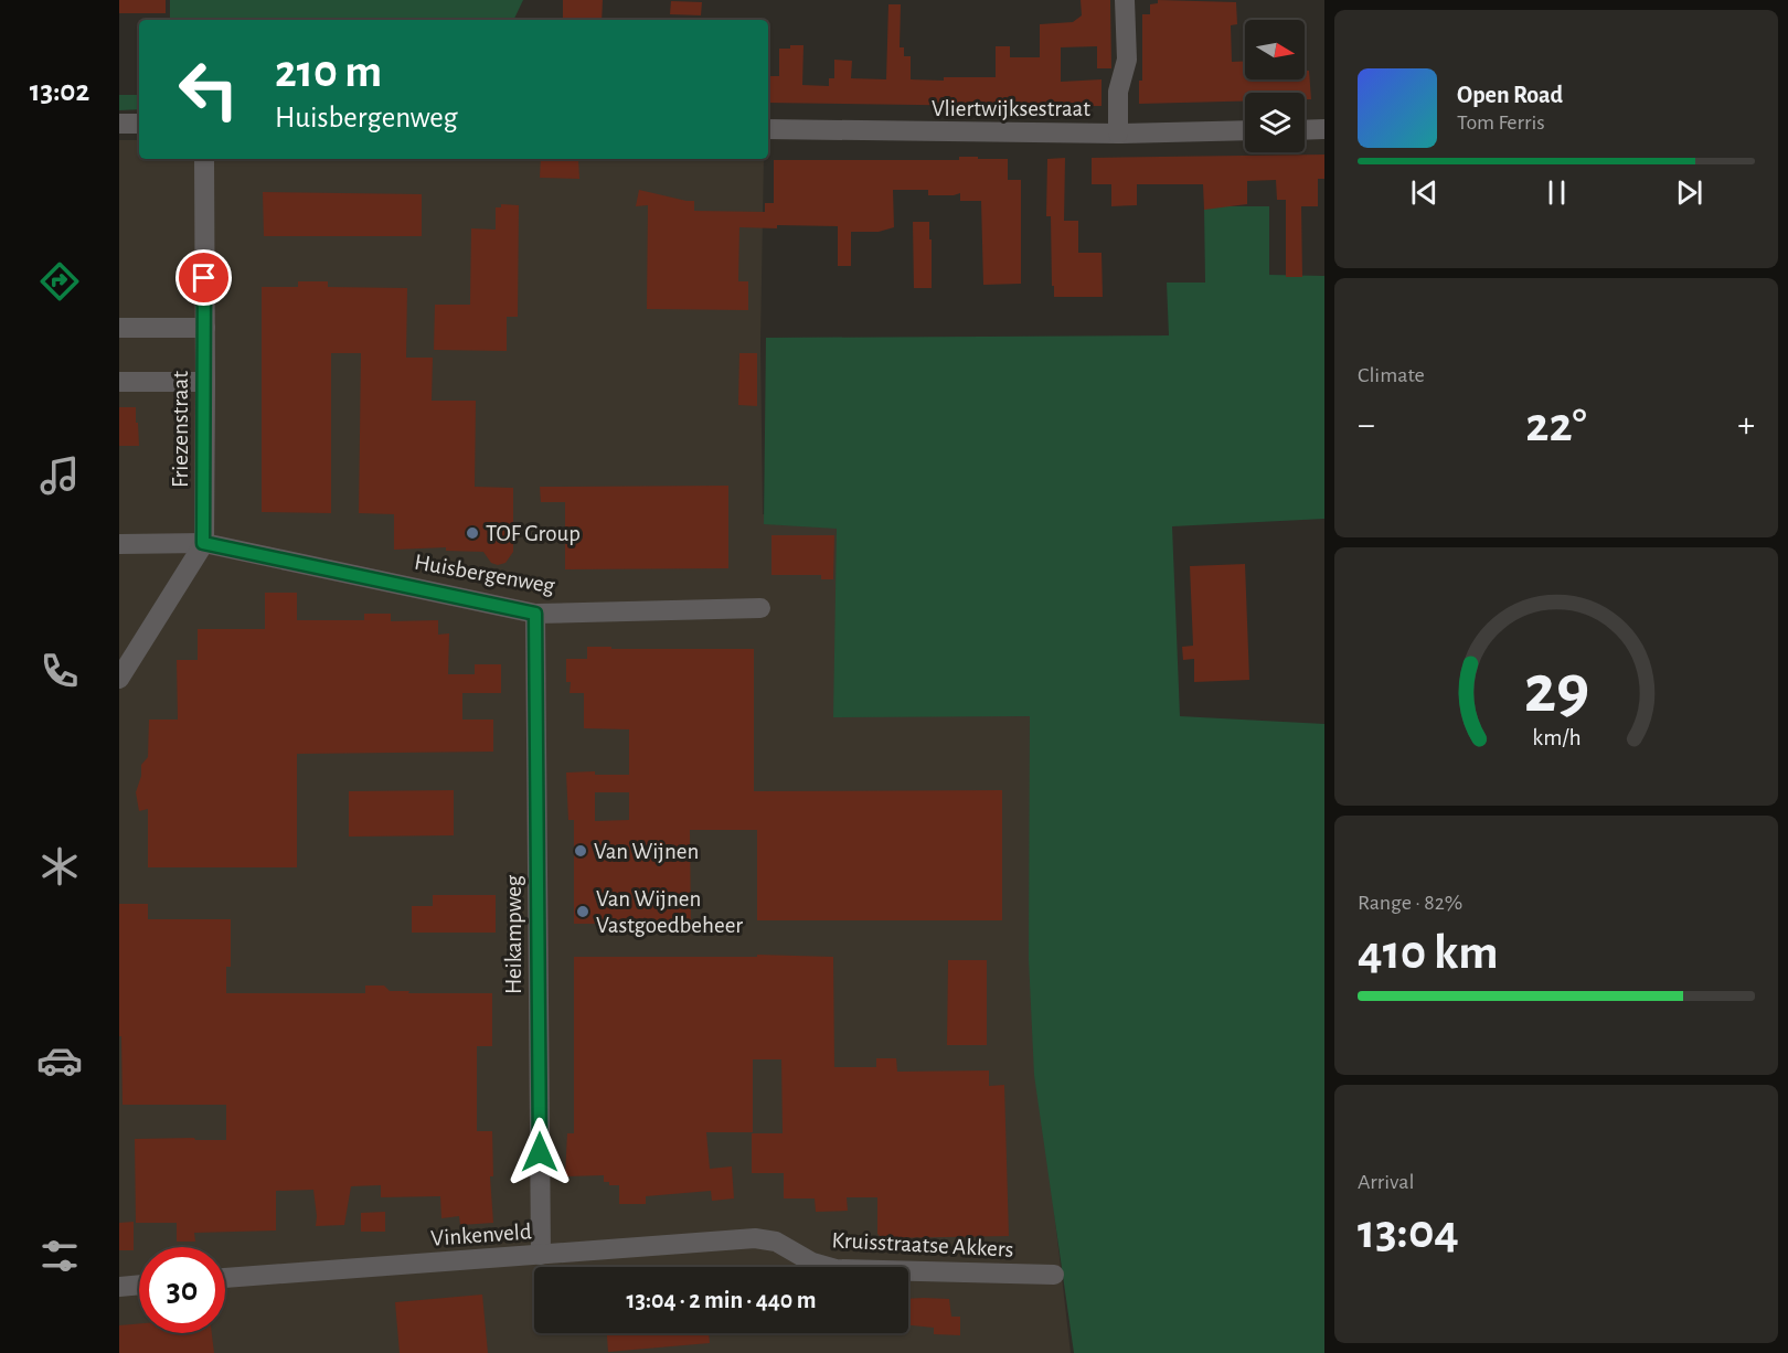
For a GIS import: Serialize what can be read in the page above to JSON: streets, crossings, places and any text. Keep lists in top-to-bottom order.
{
  "streets": {
    "street": [
      "Vliertwijksestraat",
      "Friezenstraat",
      "Huisbergenweg",
      "Heikampweg",
      "Vinkenveld",
      "Kruisstraatse Akkers"
    ]
  },
  "crossings": [
    ["Friezenstraat", "Huisbergenweg"],
    ["Huisbergenweg", "Heikampweg"],
    ["Heikampweg", "Vinkenveld"],
    ["Vinkenveld", "Kruisstraatse Akkers"]
  ],
  "places": ["TOF Group", "Van Wijnen", "Van Wijnen Vastgoedbeheer"],
  "north": "right",
  "page": {
    "tabs": "13:02",
    "turn": ["210 m", "Huisbergenweg"],
    "song": ["Open Road", "Tom Ferris"],
    "tile": [
      "Climate",
      ["Range · 82%", "410 km"],
      ["Arrival", "13:04"]
    ],
    "heat": ["−", "22°", "+"],
    "limit": "30",
    "trip": "13:04 · 2 min · 440 m",
    "gauge": ["29", "km/h"]
  }
}
